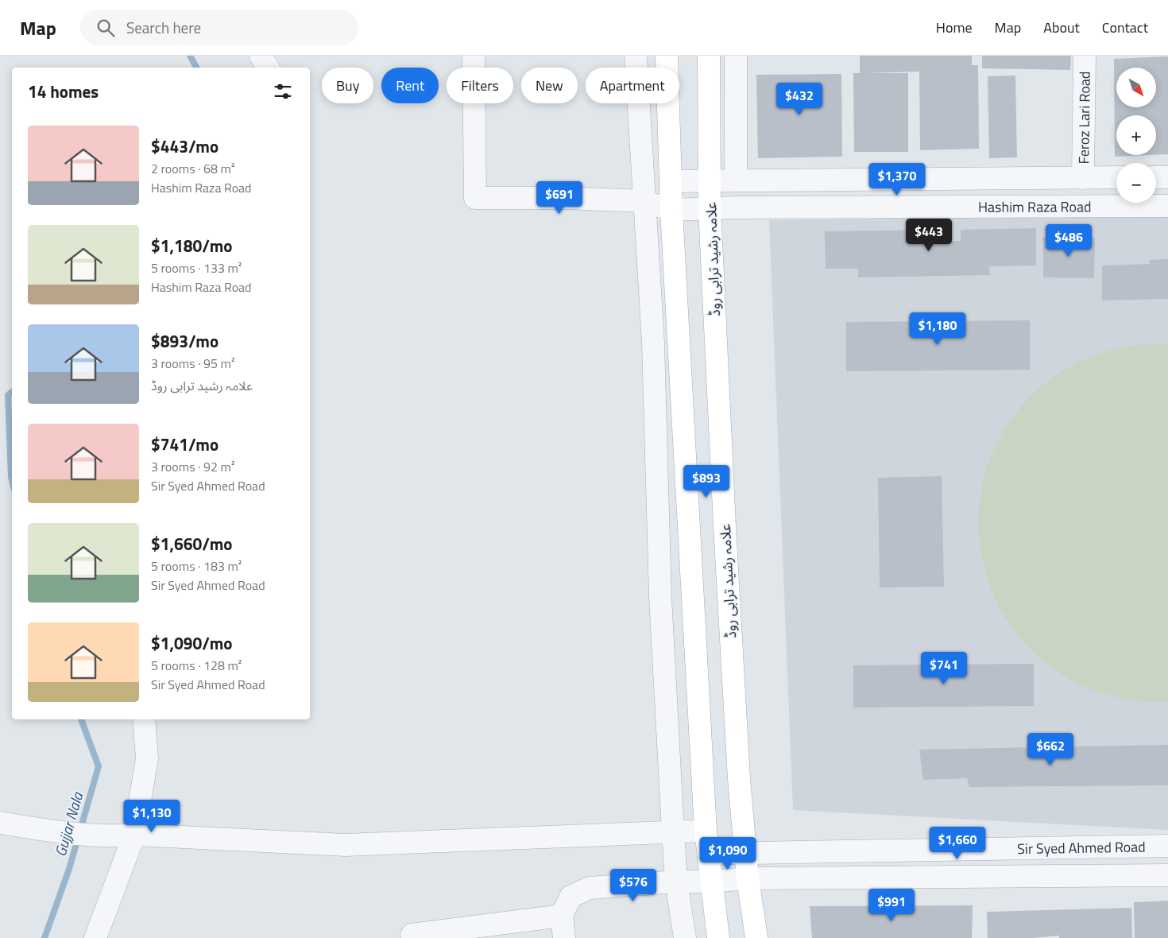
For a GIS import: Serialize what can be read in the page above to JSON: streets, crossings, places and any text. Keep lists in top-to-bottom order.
{
  "streets": {
    "main road": ["علامہ رشید ترابی روڈ"],
    "street": ["Feroz Lari Road", "Hashim Raza Road", "Sir Syed Ahmed Road"]
  },
  "crossings": [
    ["Feroz Lari Road", "Hashim Raza Road"],
    ["Hashim Raza Road", "علامہ رشید ترابی روڈ"],
    ["علامہ رشید ترابی روڈ", "Sir Syed Ahmed Road"]
  ],
  "water": ["Gujjar Nala"],
  "north": "bottom right",
  "page": {
    "header": "Map",
    "search": "Search here",
    "nav": [
      "Home",
      "Map",
      "About",
      "Contact"
    ],
    "map_buttons": ["+", "−"],
    "chip": [
      "Buy",
      "Rent",
      "Filters",
      "New",
      "Apartment"
    ],
    "heading": "14 homes",
    "price": [
      "$432",
      "$1,370",
      "$691",
      "$443",
      "$486",
      "$1,180",
      "$893",
      "$741",
      "$662",
      "$1,130",
      "$1,660",
      "$1,090",
      "$576",
      "$991"
    ],
    "list": [
      {
        "name": "$443/mo",
        "note": "2 rooms · 68 m² · Hashim Raza Road"
      },
      {
        "name": "$1,180/mo",
        "note": "5 rooms · 133 m² · Hashim Raza Road"
      },
      {
        "name": "$893/mo",
        "note": "3 rooms · 95 m² · علامہ رشید ترابی روڈ"
      },
      {
        "name": "$741/mo",
        "note": "3 rooms · 92 m² · Sir Syed Ahmed Road"
      },
      {
        "name": "$1,660/mo",
        "note": "5 rooms · 183 m² · Sir Syed Ahmed Road"
      },
      {
        "name": "$1,090/mo",
        "note": "5 rooms · 128 m² · Sir Syed Ahmed Road"
      }
    ]
  }
}
